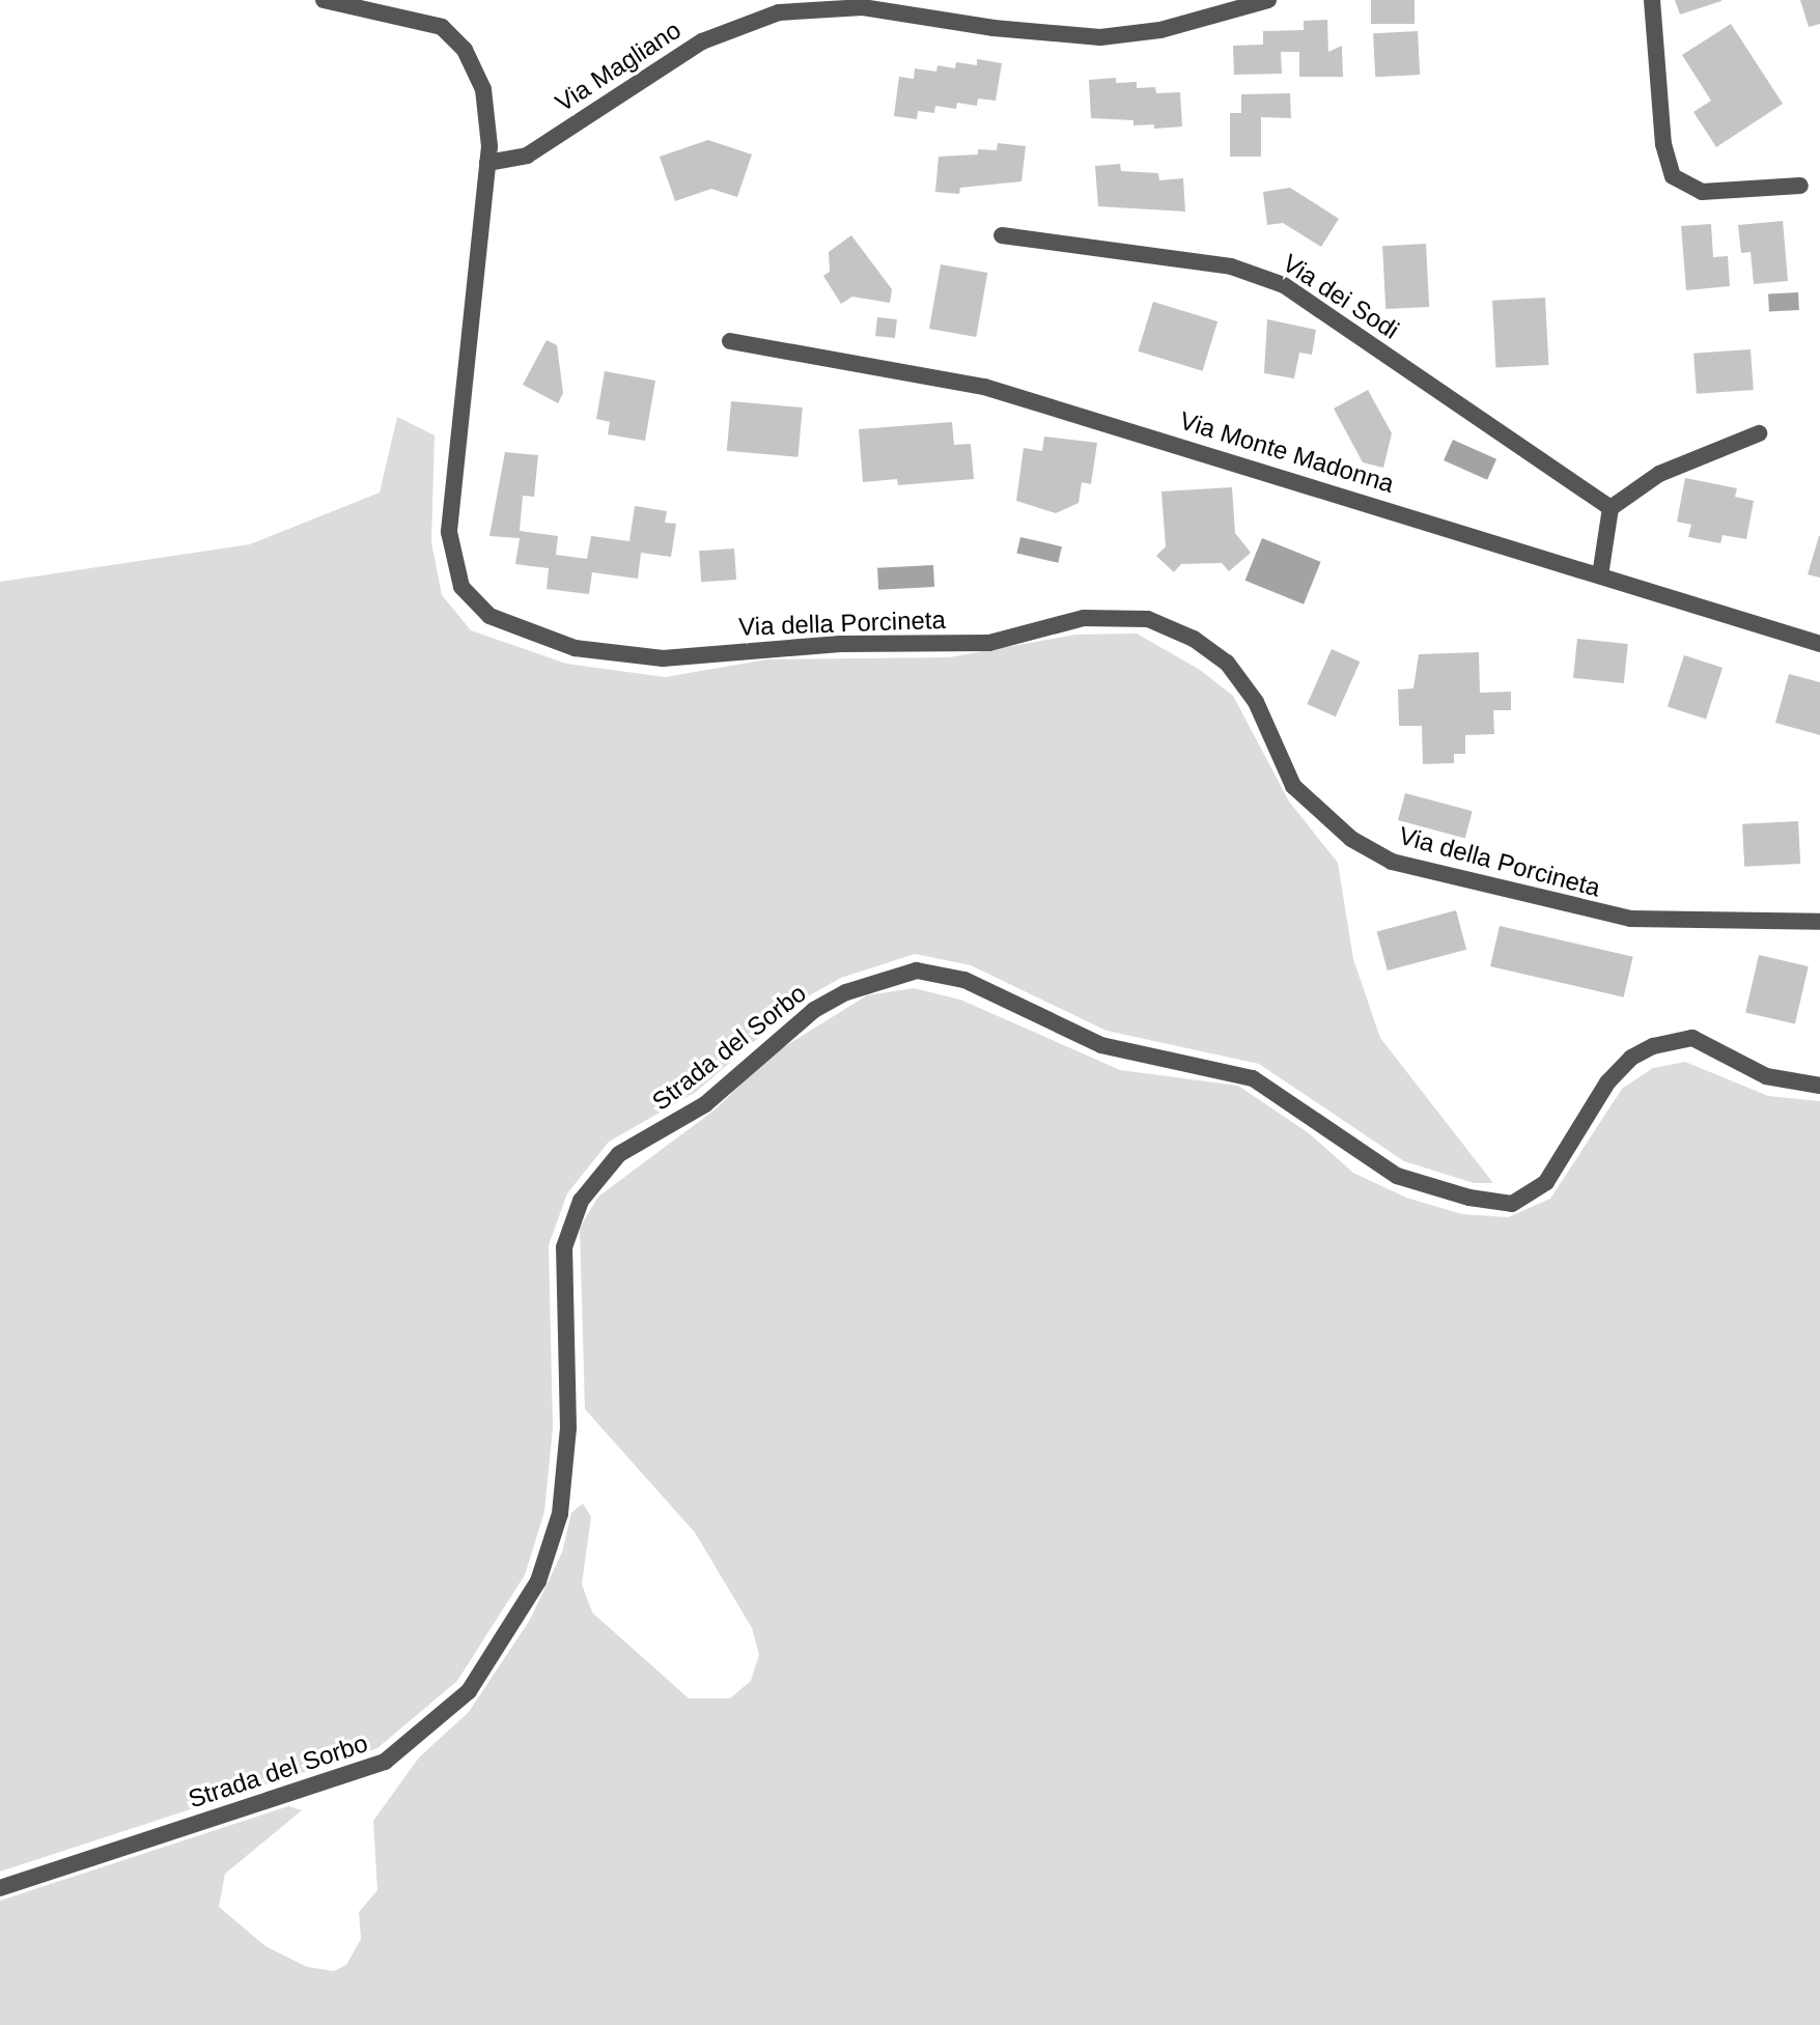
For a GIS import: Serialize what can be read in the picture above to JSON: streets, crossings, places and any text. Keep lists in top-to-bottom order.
{
  "streets": {
    "street": [
      "Via Magliano",
      "Via dei Sodi",
      "Via Monte Madonna",
      "Via della Porcineta",
      "Strada del Sorbo"
    ]
  },
  "crossings": [
    ["Via Magliano", "Via della Porcineta"]
  ]
}
